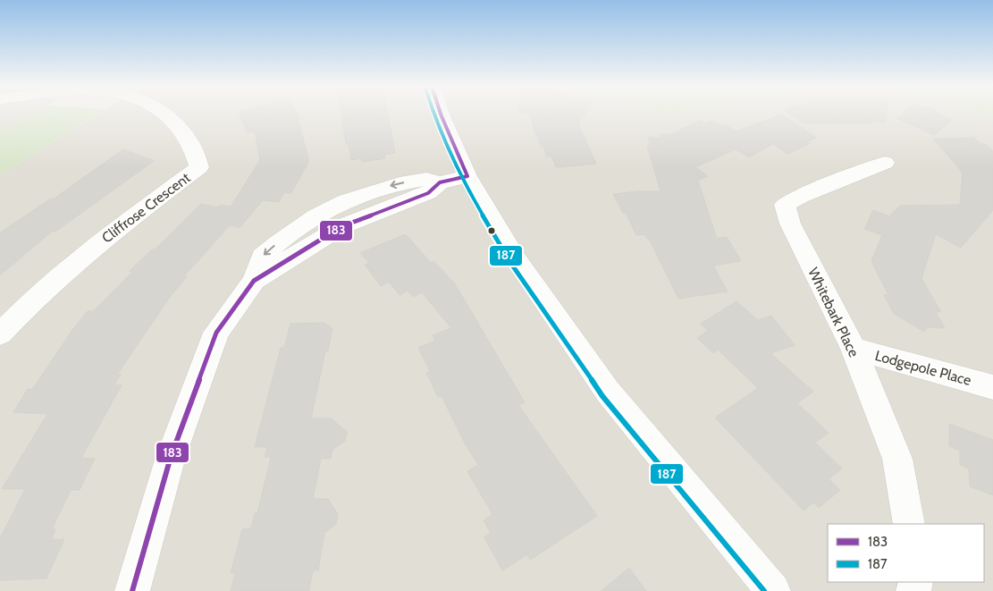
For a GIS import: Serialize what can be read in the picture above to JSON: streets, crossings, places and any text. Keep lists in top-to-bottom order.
{
  "streets": {
    "street": ["Cliffrose Crescent", "Whitebark Place", "Lodgepole Place"]
  },
  "crossings": [
    ["Whitebark Place", "Lodgepole Place"]
  ],
  "lines": ["transit line 183", "transit line 187"],
  "legend": ["183", "187"]
}
